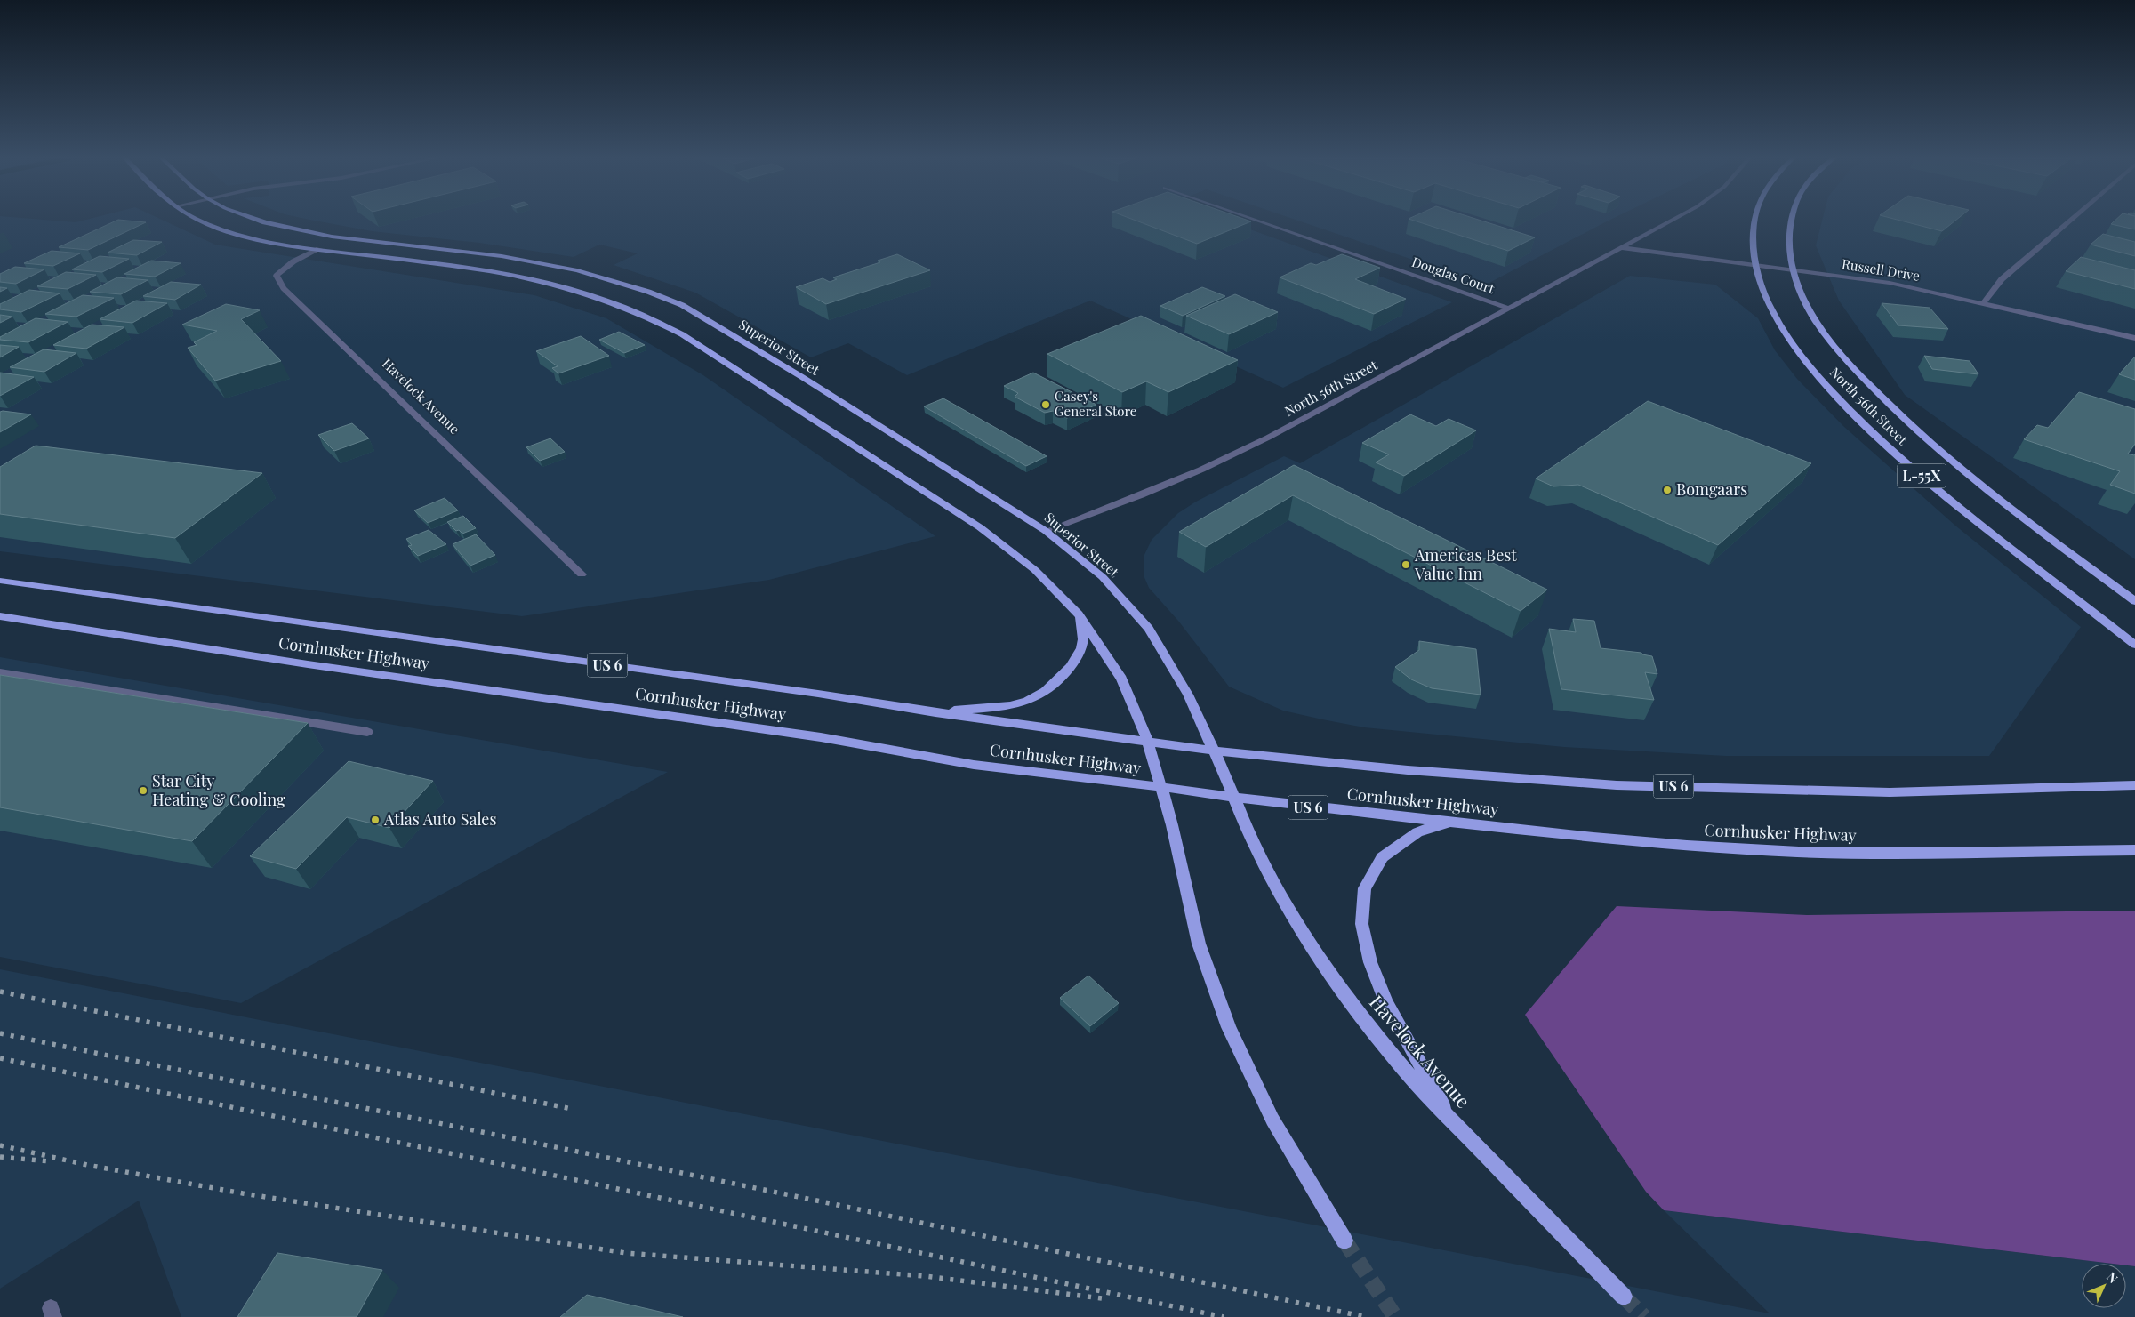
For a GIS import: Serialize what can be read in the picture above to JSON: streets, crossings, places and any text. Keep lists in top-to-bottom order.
{
  "streets": {
    "main road": [
      "Superior Street",
      "North 56th Street",
      "Havelock Avenue",
      "L-55X",
      "Cornhusker Highway",
      "US 6"
    ],
    "street": ["Russell Drive", "Douglas Court"]
  },
  "crossings": [
    ["Russell Drive", "North 56th Street"],
    ["Douglas Court", "North 56th Street"],
    ["Superior Street", "North 56th Street"],
    ["Superior Street", "Havelock Avenue"],
    ["Superior Street", "Cornhusker Highway"],
    ["Havelock Avenue", "Cornhusker Highway"]
  ],
  "places": [
    "Casey's General Store",
    "Bomgaars",
    "Americas Best Value Inn",
    "Star City Heating & Cooling",
    "Atlas Auto Sales"
  ],
  "north": "top right"
}
